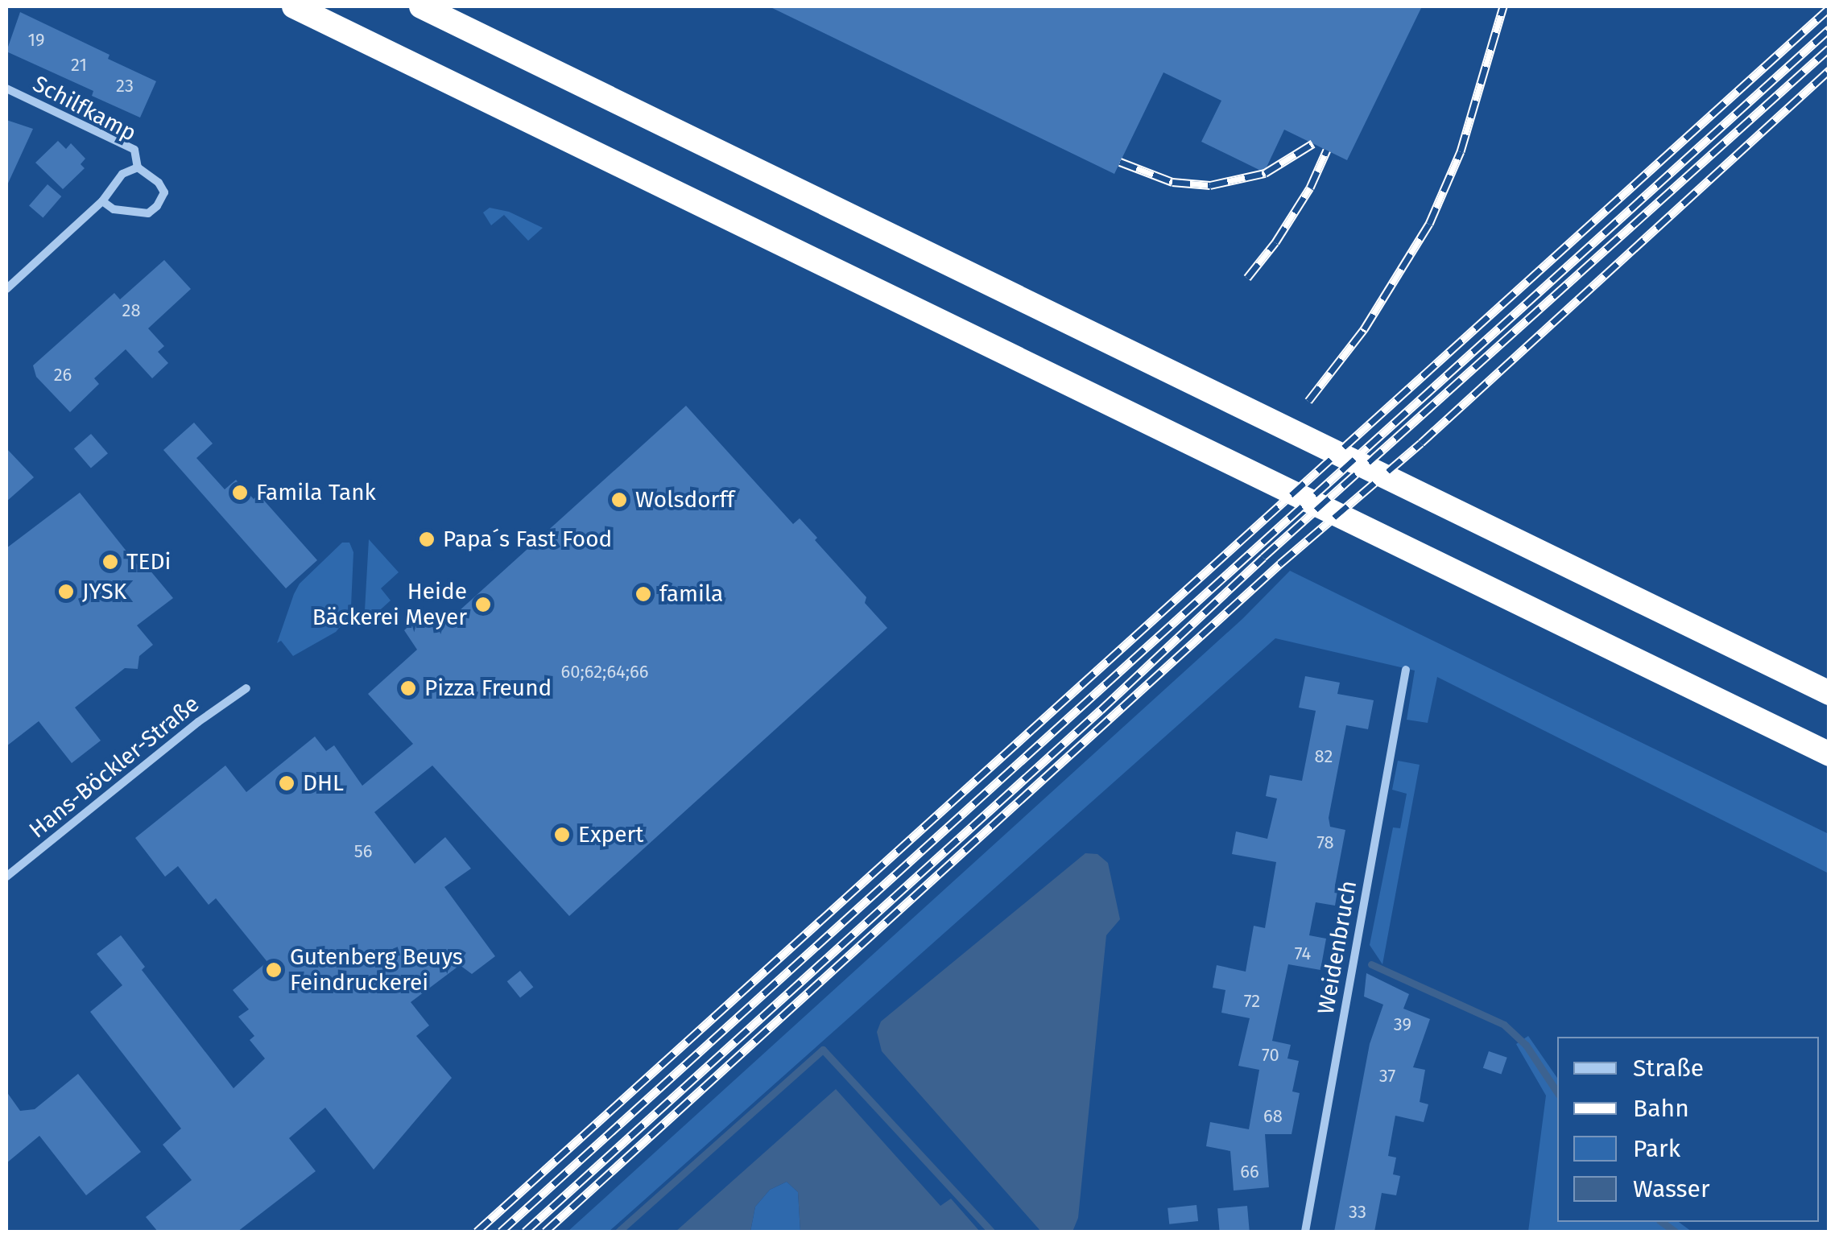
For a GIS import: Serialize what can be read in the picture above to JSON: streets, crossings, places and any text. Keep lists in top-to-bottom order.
{
  "streets": {
    "street": ["Schilfkamp", "Hans-Böckler-Straße", "Weidenbruch"]
  },
  "places": [
    "Famila Tank",
    "Wolsdorff",
    "Papa´s Fast Food",
    "TEDi",
    "JYSK",
    "famila",
    "Heide Bäckerei Meyer",
    "Pizza Freund",
    "DHL",
    "Expert",
    "Gutenberg Beuys Feindruckerei"
  ],
  "house_numbers": [
    "19",
    "21",
    "23",
    "28",
    "26",
    "60;62;64;66",
    "82",
    "78",
    "56",
    "74",
    "72",
    "39",
    "70",
    "37",
    "68",
    "66",
    "33"
  ],
  "legend": [
    "Straße",
    "Bahn",
    "Park",
    "Wasser"
  ]
}
